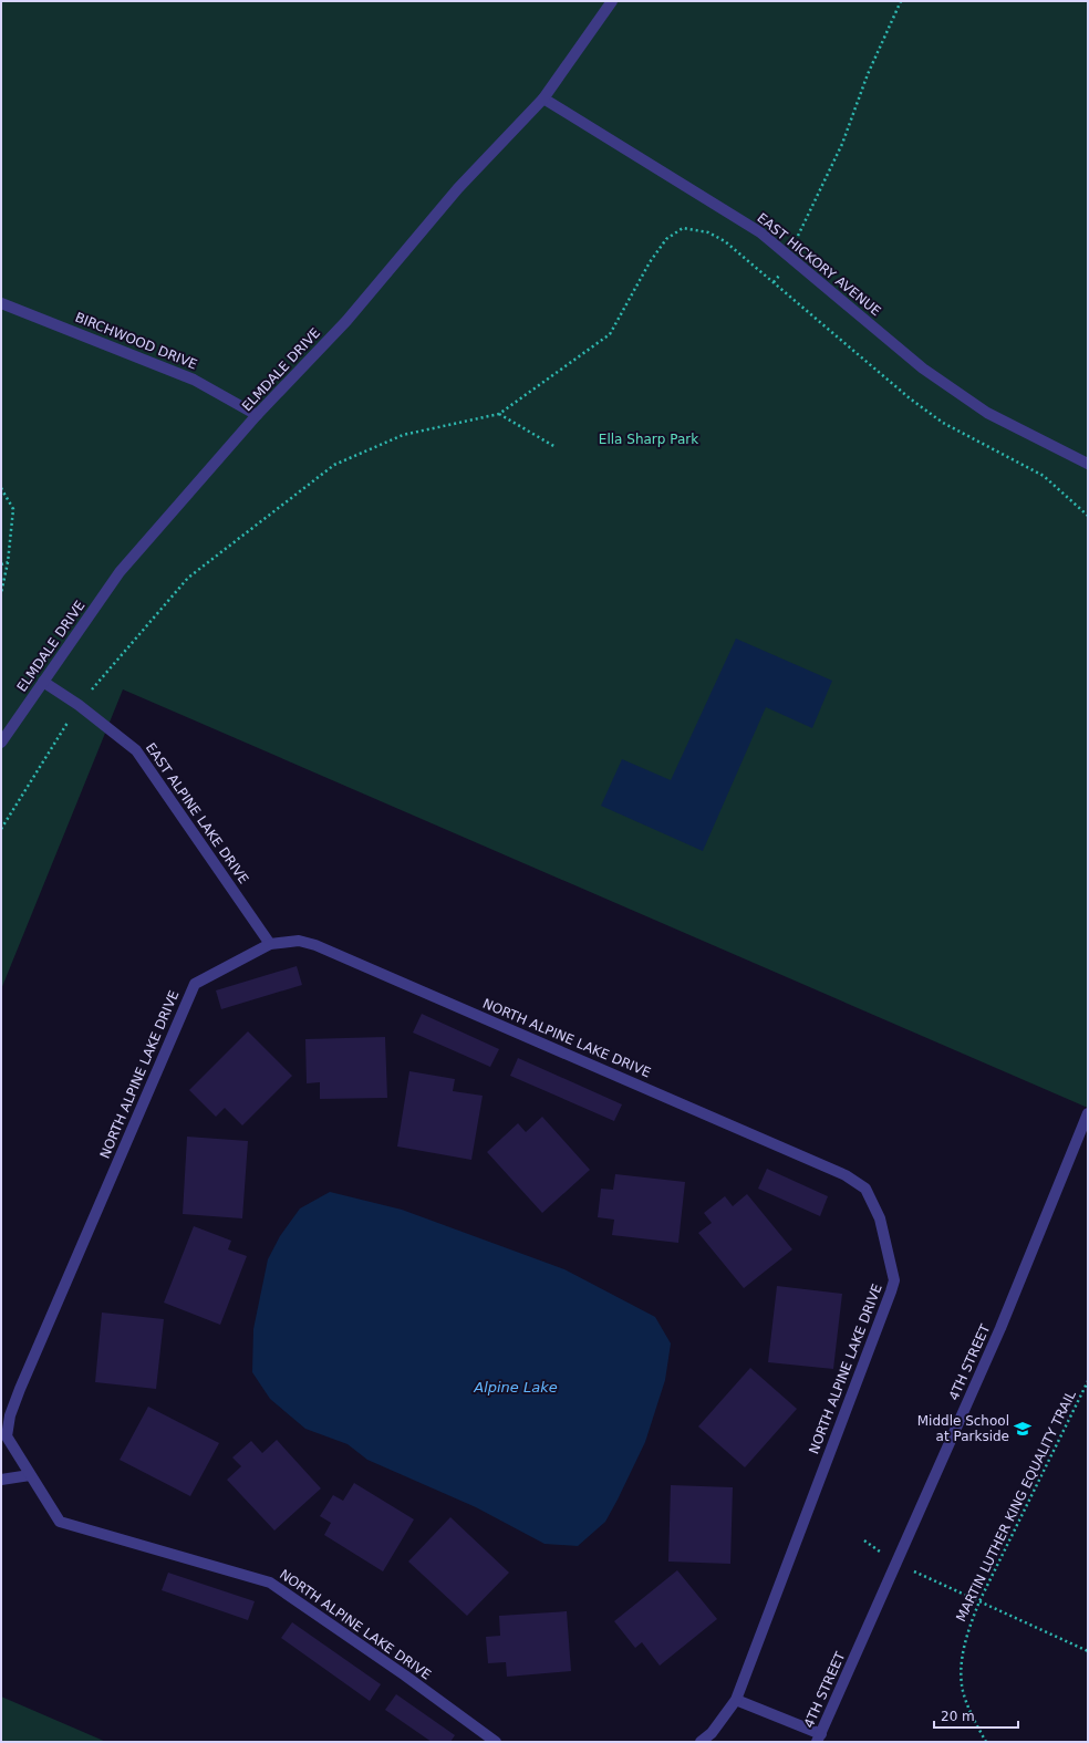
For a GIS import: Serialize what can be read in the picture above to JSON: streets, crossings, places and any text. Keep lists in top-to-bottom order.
{
  "streets": {
    "street": [
      "EAST HICKORY AVENUE",
      "BIRCHWOOD DRIVE",
      "ELMDALE DRIVE",
      "EAST ALPINE LAKE DRIVE",
      "NORTH ALPINE LAKE DRIVE",
      "4TH STREET"
    ],
    "path": ["MARTIN LUTHER KING EQUALITY TRAIL"]
  },
  "crossings": [
    ["EAST HICKORY AVENUE", "ELMDALE DRIVE"],
    ["BIRCHWOOD DRIVE", "ELMDALE DRIVE"],
    ["ELMDALE DRIVE", "EAST ALPINE LAKE DRIVE"],
    ["EAST ALPINE LAKE DRIVE", "NORTH ALPINE LAKE DRIVE"]
  ],
  "water": ["Alpine Lake"],
  "parks": ["Ella Sharp Park"],
  "places": {
    "school or university": ["Middle School at Parkside"]
  },
  "scale_bar": "20 m"
}
